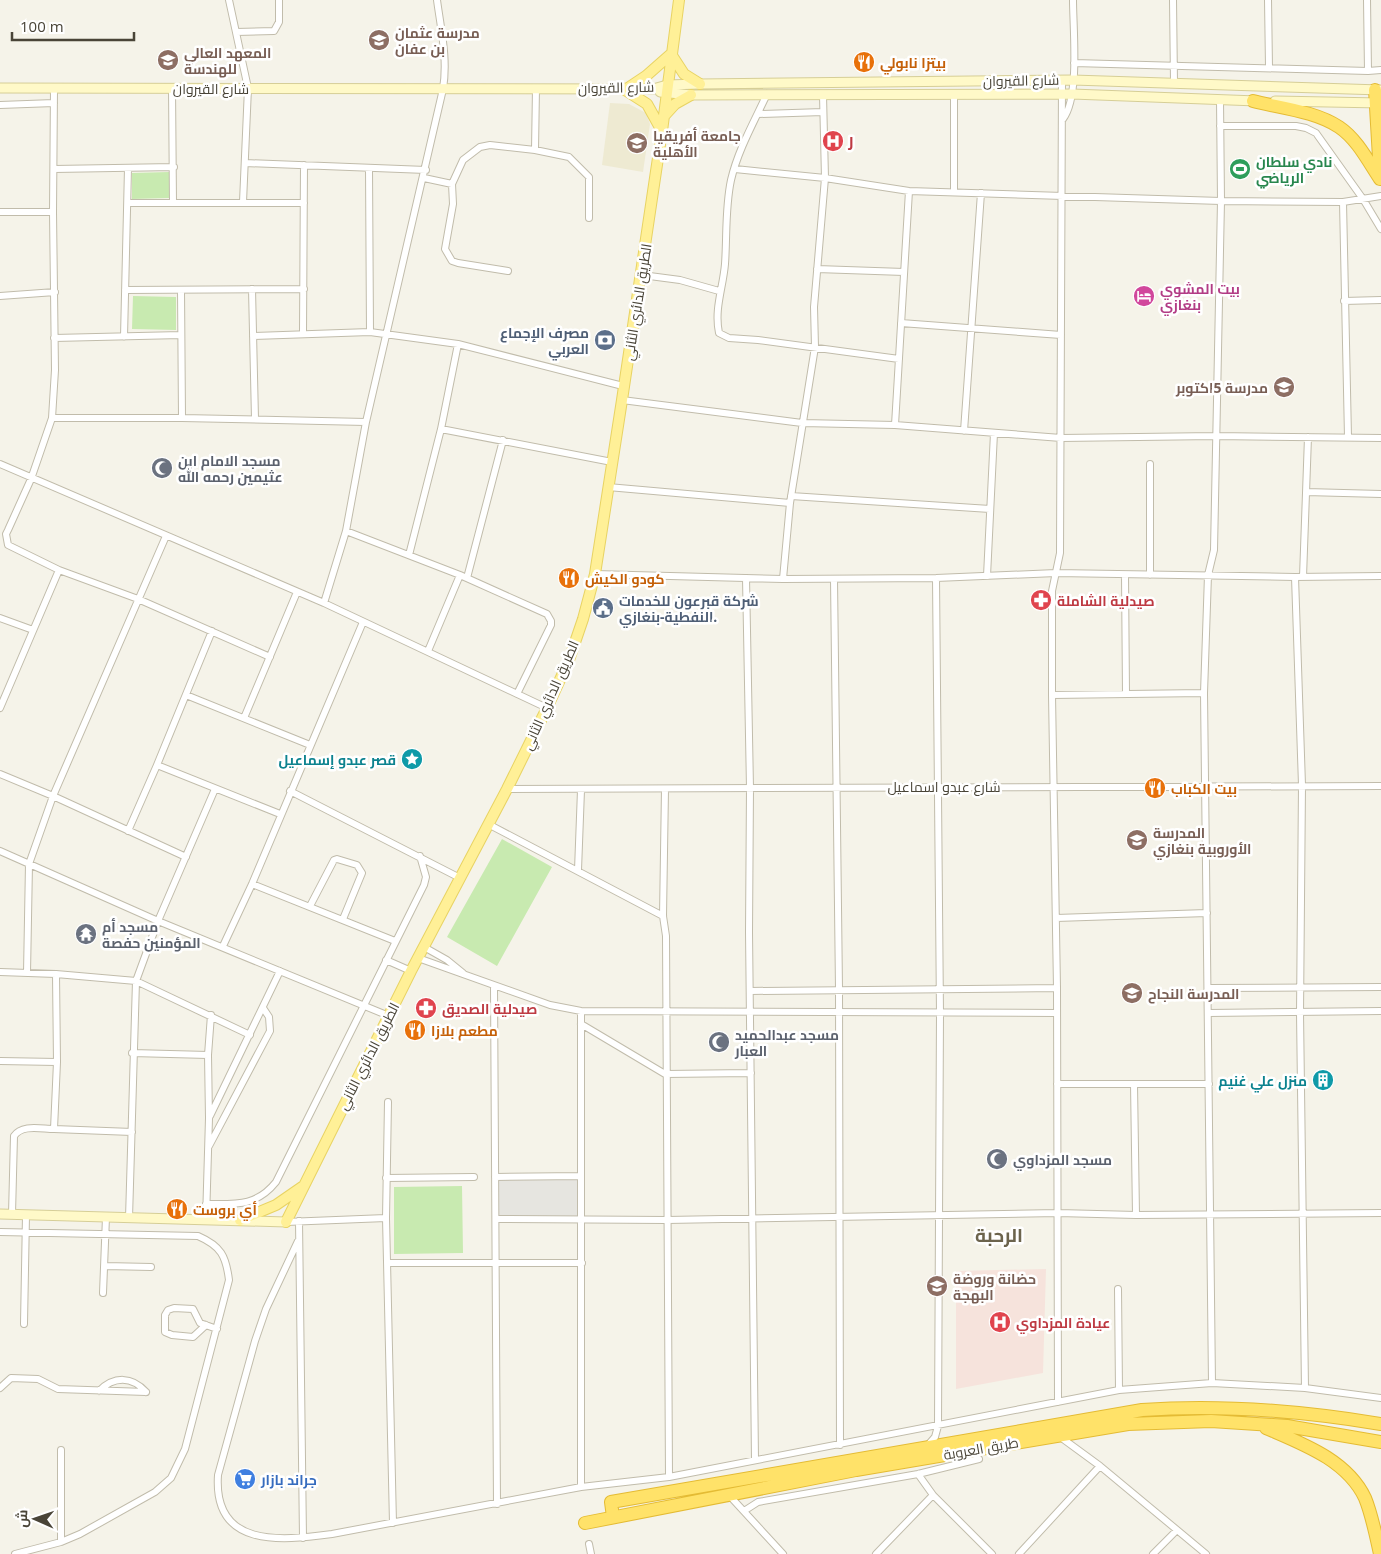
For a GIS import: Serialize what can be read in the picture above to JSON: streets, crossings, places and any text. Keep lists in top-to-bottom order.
{
  "streets": {
    "highway": ["طريق العروبة"],
    "main road": ["شارع القيروان", "الطريق الدائري الثاني"],
    "street": ["شارع عبدو اسماعيل"]
  },
  "crossings": [
    ["شارع القيروان", "الطريق الدائري الثاني"],
    ["الطريق الدائري الثاني", "شارع عبدو اسماعيل"]
  ],
  "districts": ["الرحبة"],
  "places": {
    "school or university": [
      "مدرسة عثمان بن عفان",
      "المعهد العالي للهندسة",
      "جامعة أفريقيا الأهلية",
      "مدرسة 5اكتوبر",
      "المدرسة الأوروبية بنغازي",
      "المدرسة النجاح",
      "حضانة وروضة البهجة"
    ],
    "restaurant": [
      "بيتزا نابولي",
      "كودو الكيش",
      "بيت الكباب",
      "مطعم بلازا",
      "أي بروست"
    ],
    "hospital": ["J", "عيادة المزداوي"],
    "sports": ["نادي سلطان الرياضي"],
    "hotel": ["بيت المشوي بنغازي"],
    "bank": ["مصرف الإجماع العربي"],
    "mosque": ["مسجد الامام ابن عثيمين رحمه الله", "مسجد عبدالحميد العبار", "مسجد المزداوي"],
    "pharmacy": ["صيدلية الشاملة", "صيدلية الصديق"],
    "public building": ["شركة قبرعون للخدمات النفطية-بنغازي."],
    "place": ["قصر عبدو إسماعيل"],
    "temple": ["مسجد أم المؤمنين حفصة"],
    "building": ["منزل علي غنيم"],
    "supermarket": ["جراند بازار"]
  },
  "scale_bar": "100 m",
  "north": "left"
}
